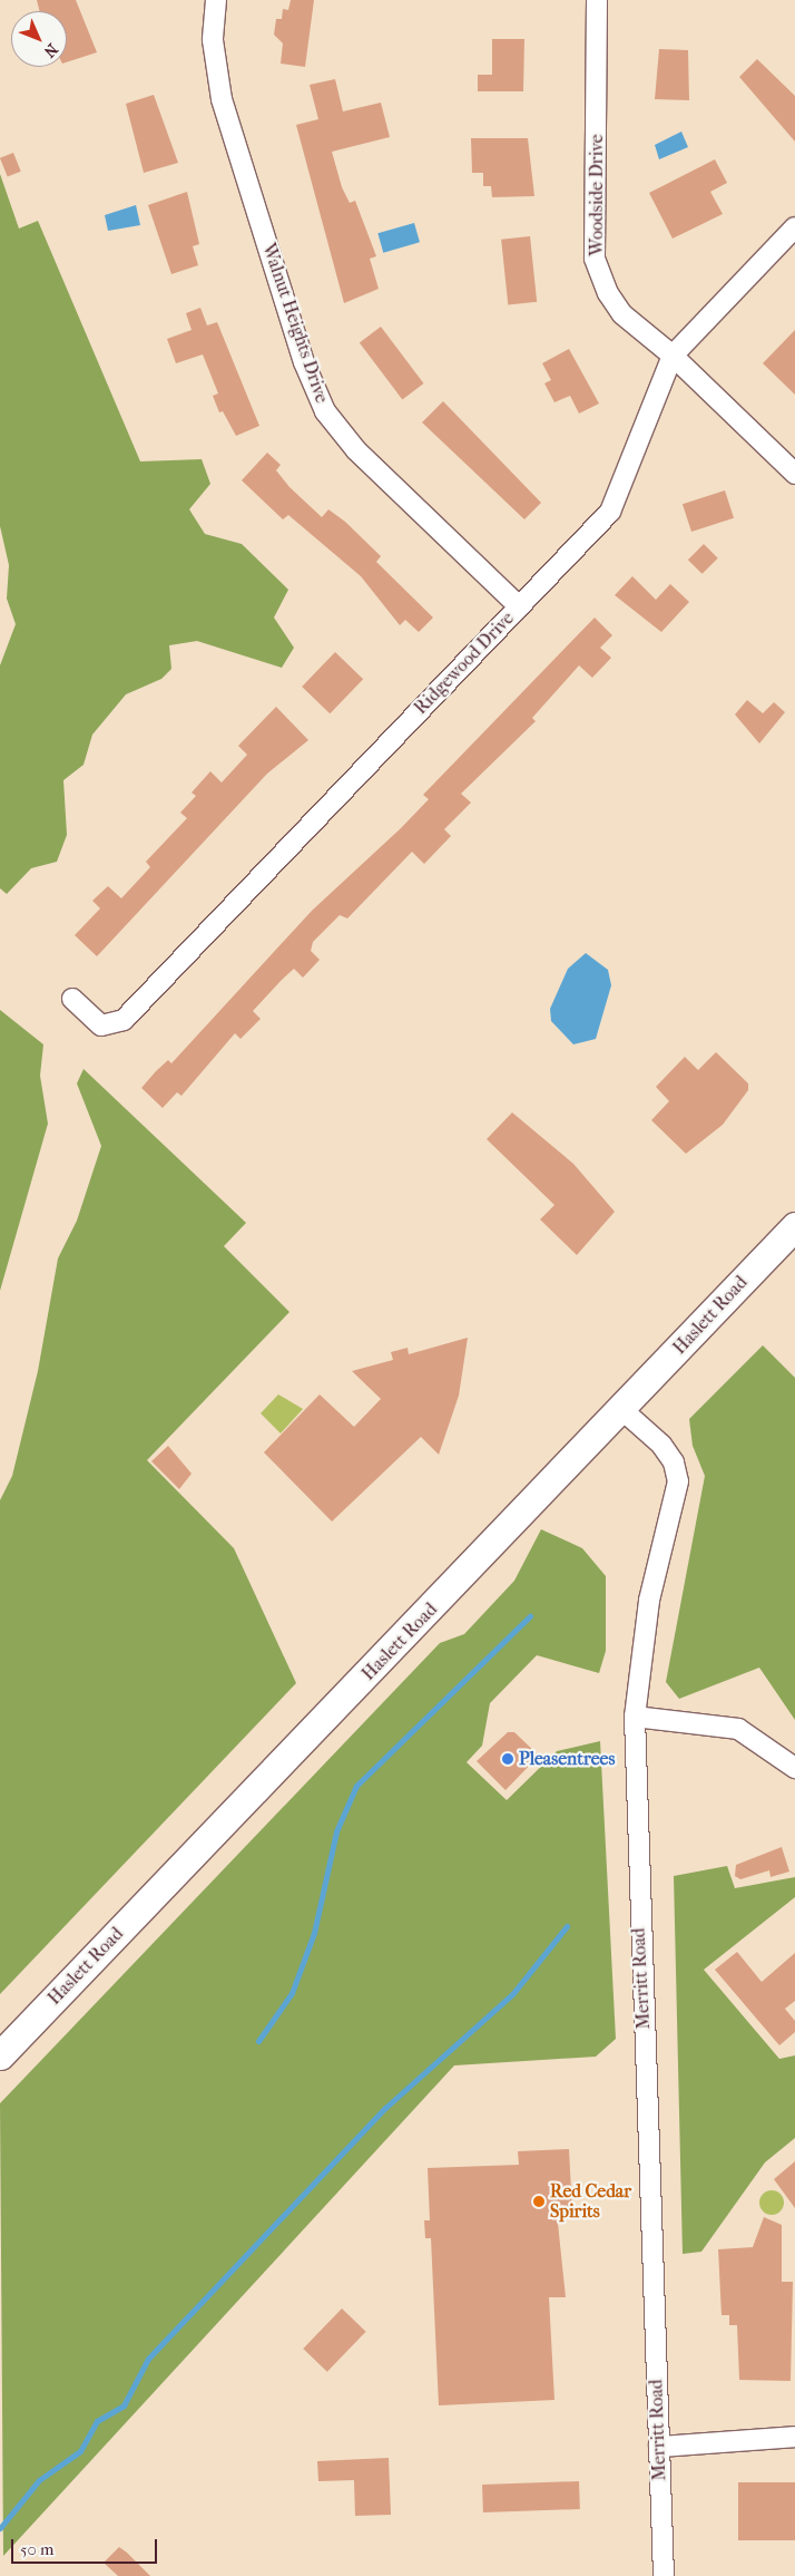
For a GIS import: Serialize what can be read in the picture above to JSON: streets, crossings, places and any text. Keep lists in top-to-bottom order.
{
  "streets": {
    "main road": ["Haslett Road"],
    "street": [
      "Woodside Drive",
      "Walnut Heights Drive",
      "Ridgewood Drive",
      "Merritt Road"
    ]
  },
  "crossings": [
    ["Woodside Drive", "Ridgewood Drive"],
    ["Walnut Heights Drive", "Ridgewood Drive"],
    ["Haslett Road", "Merritt Road"]
  ],
  "places": ["Pleasentrees", "Red Cedar Spirits"],
  "scale_bar": "50 m",
  "north": "bottom right"
}
